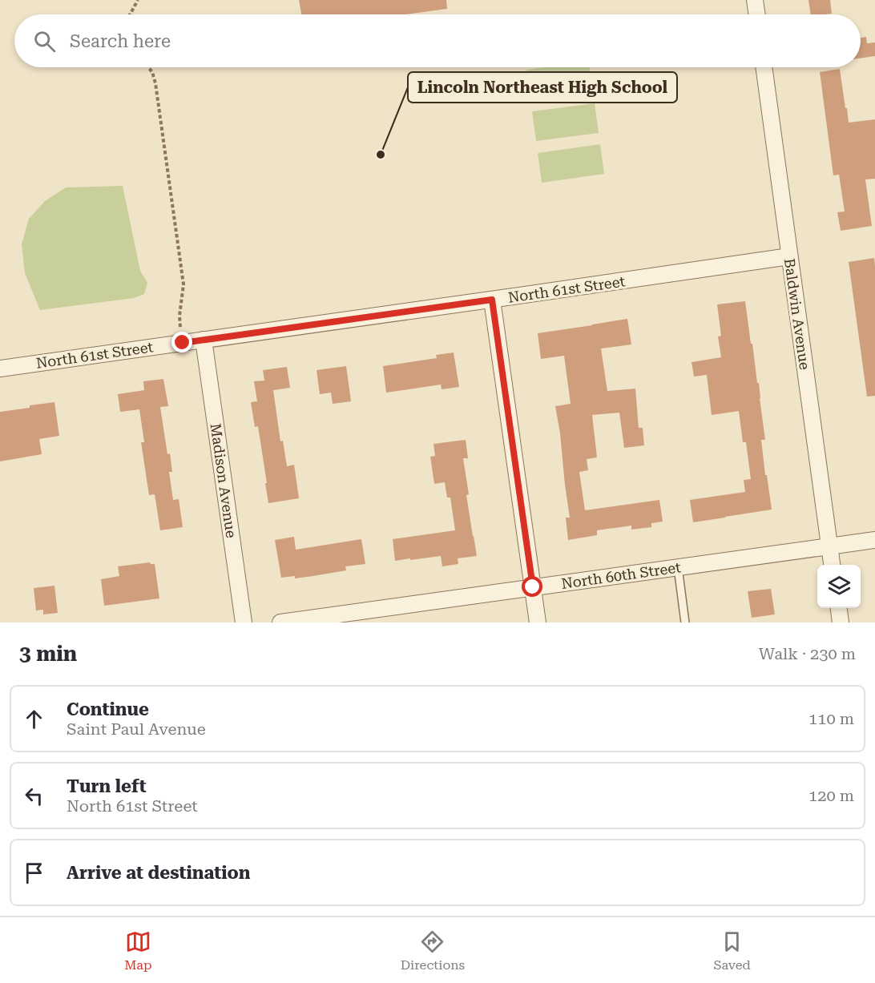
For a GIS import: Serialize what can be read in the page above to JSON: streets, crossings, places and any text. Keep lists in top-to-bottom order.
{
  "streets": {
    "street": [
      "North 61st Street",
      "Baldwin Avenue",
      "Madison Avenue",
      "North 60th Street"
    ]
  },
  "crossings": [
    ["North 61st Street", "Baldwin Avenue"],
    ["North 61st Street", "Madison Avenue"],
    ["Baldwin Avenue", "North 60th Street"]
  ],
  "places": ["Lincoln Northeast High School"],
  "page": {
    "search": "Search here",
    "heading": ["3 min", "Walk · 230 m"],
    "list": [
      ["Continue", "Saint Paul Avenue", "110 m"],
      ["Turn left", "North 61st Street", "120 m"],
      "Arrive at destination"
    ],
    "nav": ["Map", "Directions", "Saved"]
  }
}
